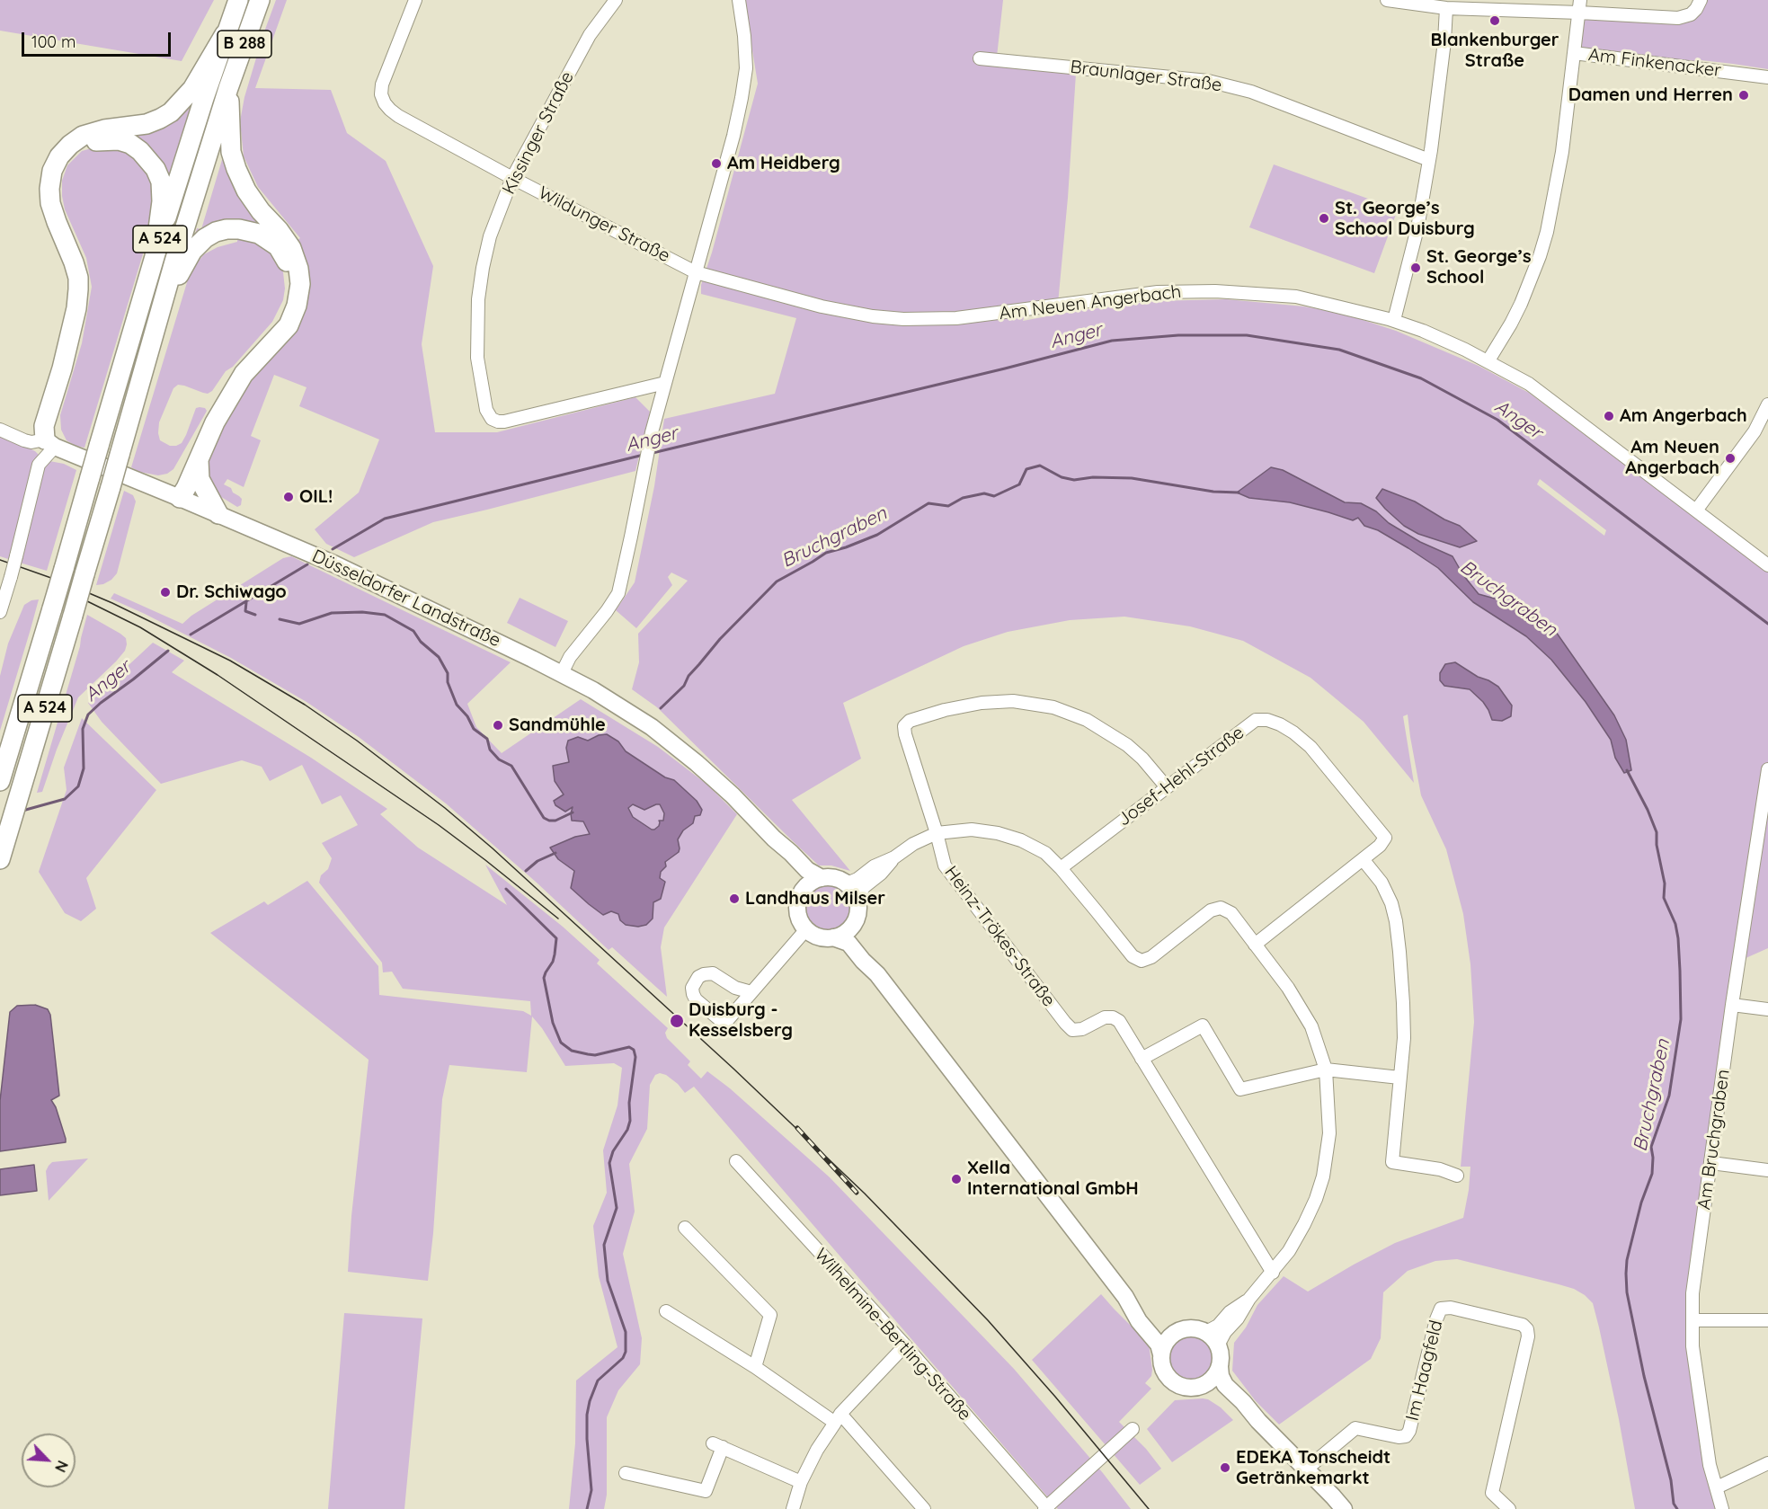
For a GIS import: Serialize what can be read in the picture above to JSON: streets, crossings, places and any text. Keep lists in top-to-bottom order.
{
  "streets": {
    "highway": ["B 288", "A 524"],
    "main road": ["Düsseldorfer Landstraße"],
    "street": [
      "Am Finkenacker",
      "Braunlager Straße",
      "Kissinger Straße",
      "Wildunger Straße",
      "Am Neuen Angerbach",
      "Josef-Hehl-Straße",
      "Heinz-Trökes-Straße",
      "Am Bruchgraben",
      "Wilhelmine-Bertling-Straße",
      "Im Haagfeld"
    ]
  },
  "crossings": [
    ["B 288", "A 524"],
    ["Kissinger Straße", "Wildunger Straße"],
    ["Wildunger Straße", "Am Neuen Angerbach"],
    ["Josef-Hehl-Straße", "Heinz-Trökes-Straße"]
  ],
  "water": ["Anger", "Bruchgraben"],
  "places": [
    "Blankenburger Straße",
    "Damen und Herren",
    "Am Heidberg",
    "St. George’s School Duisburg",
    "St. George’s School",
    "Am Angerbach",
    "Am Neuen Angerbach",
    "OIL!",
    "Dr. Schiwago",
    "Sandmühle",
    "Landhaus Milser",
    "Duisburg - Kesselsberg",
    "Xella International GmbH",
    "EDEKA Tonscheidt Getränkemarkt"
  ],
  "scale_bar": "100 m",
  "north": "bottom right"
}
